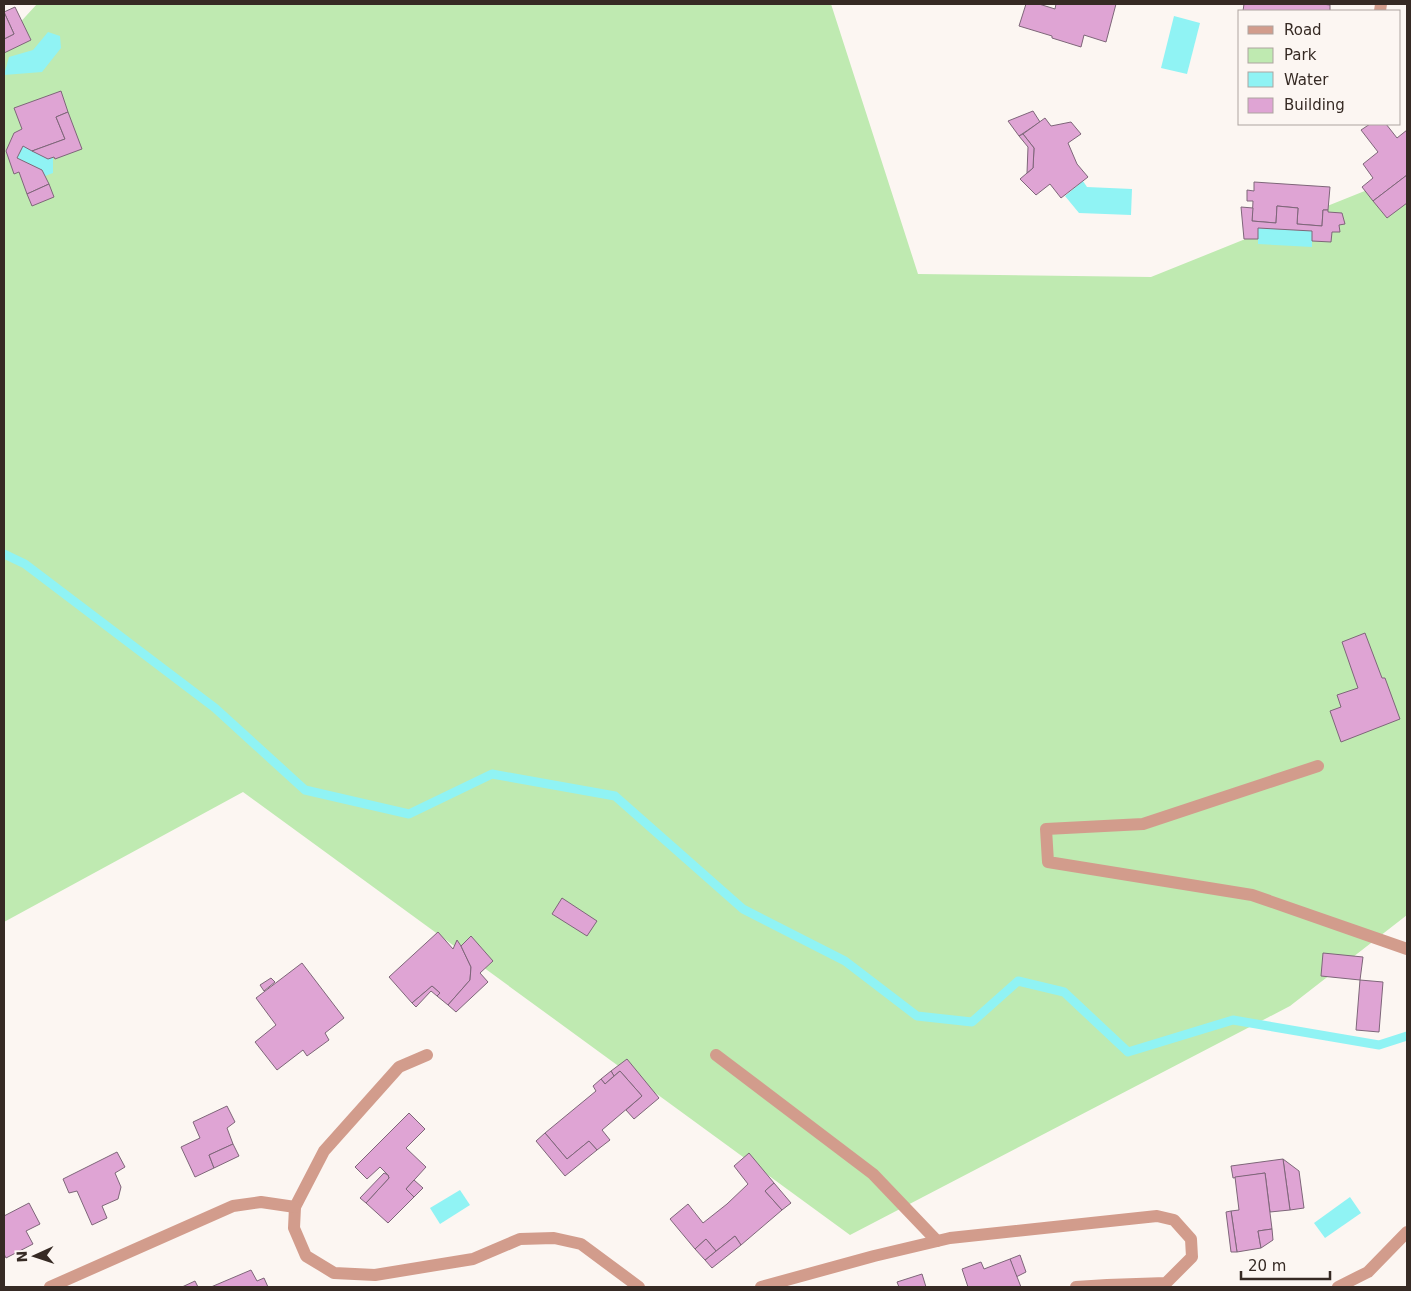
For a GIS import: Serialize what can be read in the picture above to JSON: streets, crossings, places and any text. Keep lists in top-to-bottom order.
{
  "legend": [
    "Road",
    "Park",
    "Water",
    "Building"
  ],
  "scale_bar": "20 m",
  "north": "left"
}
